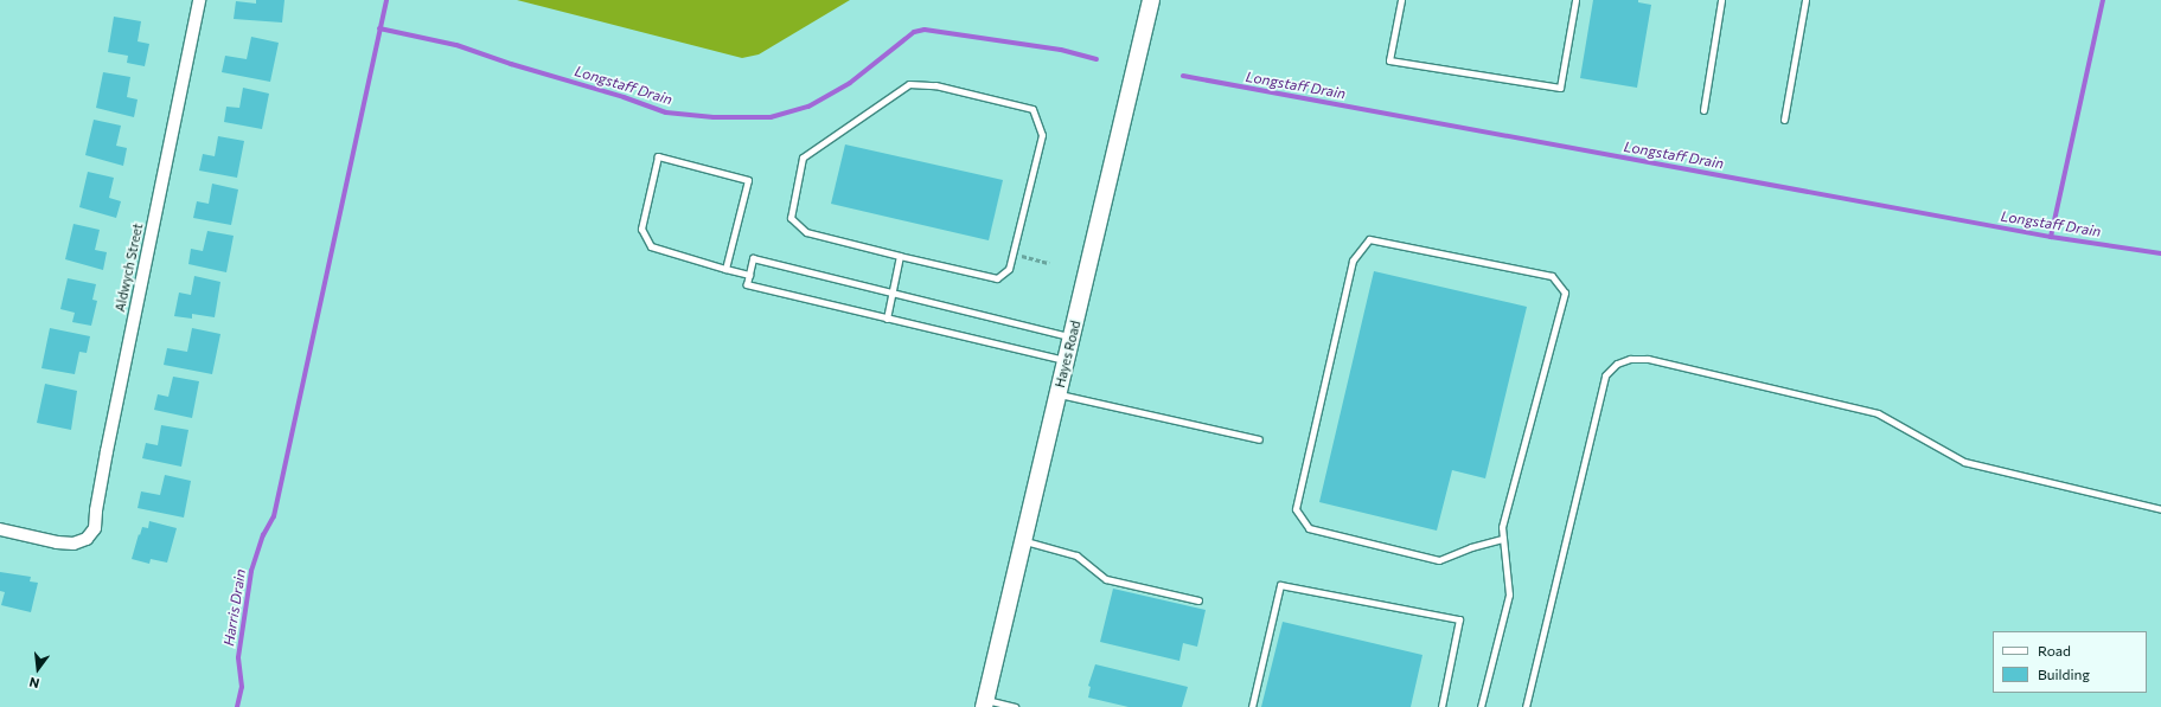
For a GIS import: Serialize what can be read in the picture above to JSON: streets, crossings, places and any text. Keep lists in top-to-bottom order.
{
  "streets": {
    "main road": ["Hayes Road"],
    "street": ["Aldwych Street"]
  },
  "water": ["Longstaff Drain", "Harris Drain"],
  "legend": ["Road", "Building"],
  "north": "bottom"
}
